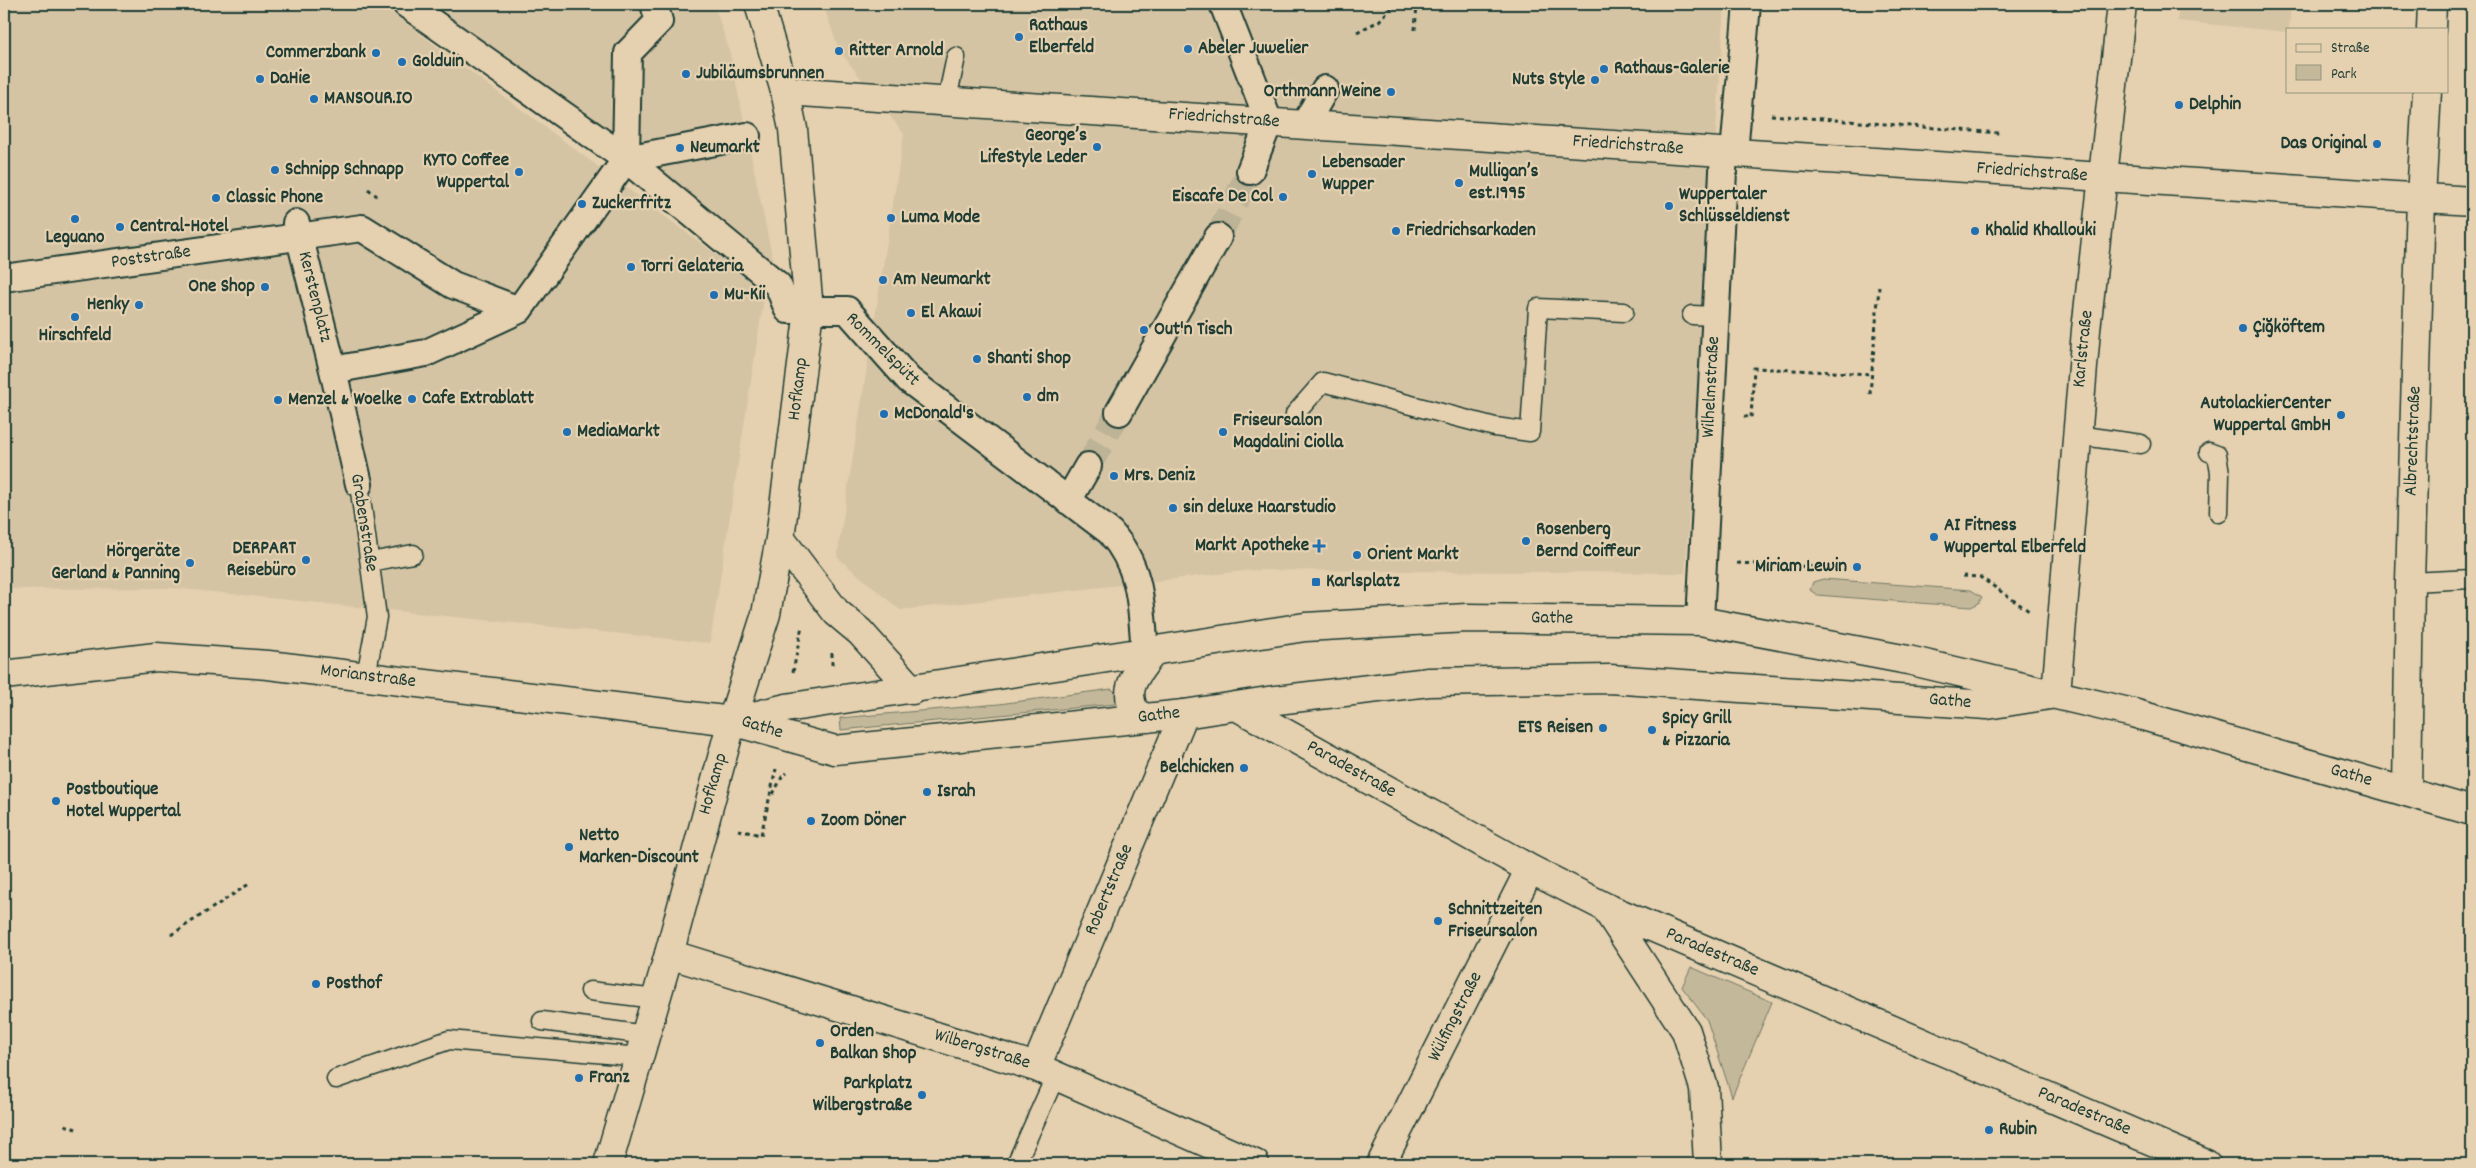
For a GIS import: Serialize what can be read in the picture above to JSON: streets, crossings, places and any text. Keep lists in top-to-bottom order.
{
  "streets": {
    "street": [
      "Friedrichstraße",
      "Poststraße",
      "Kerstenplatz",
      "Karlstraße",
      "Rommelspütt",
      "Wilhelmstraße",
      "Hofkamp",
      "Albrechtstraße",
      "Grabenstraße",
      "Gathe",
      "Morianstraße",
      "Paradestraße",
      "Robertstraße",
      "Wülfingstraße",
      "Wilbergstraße"
    ]
  },
  "crossings": [
    ["Friedrichstraße", "Karlstraße"],
    ["Friedrichstraße", "Wilhelmstraße"],
    ["Friedrichstraße", "Albrechtstraße"],
    ["Poststraße", "Kerstenplatz"],
    ["Kerstenplatz", "Grabenstraße"],
    ["Karlstraße", "Gathe"],
    ["Rommelspütt", "Hofkamp"],
    ["Rommelspütt", "Gathe"],
    ["Wilhelmstraße", "Gathe"],
    ["Hofkamp", "Gathe"],
    ["Hofkamp", "Morianstraße"],
    ["Hofkamp", "Wilbergstraße"],
    ["Albrechtstraße", "Gathe"],
    ["Grabenstraße", "Morianstraße"],
    ["Gathe", "Morianstraße"],
    ["Gathe", "Paradestraße"],
    ["Gathe", "Robertstraße"],
    ["Paradestraße", "Wülfingstraße"],
    ["Robertstraße", "Wilbergstraße"]
  ],
  "places": {
    "other": [
      "Rathaus Elberfeld",
      "Abeler Juwelier",
      "Ritter Arnold",
      "Commerzbank",
      "Golduin",
      "Rathaus-Galerie",
      "Jubiläumsbrunnen",
      "DaHie",
      "Nuts Style",
      "Orthmann Weine",
      "MANSOUR.IO",
      "Delphin",
      "Das Original",
      "George’s LifeStyle Leder",
      "Neumarkt",
      "Schnipp Schnapp",
      "KYTO Coffee Wuppertal",
      "Lebensader Wupper",
      "Mulligan’s est.1995",
      "Eiscafe De Col",
      "Classic Phone",
      "Zuckerfritz",
      "Wuppertaler Schlüsseldienst",
      "Luma Mode",
      "Leguano",
      "Central-Hotel",
      "Friedrichsarkaden",
      "Khalid Khallouki",
      "Torri Gelateria",
      "Am Neumarkt",
      "One Shop",
      "Mu-Kii",
      "Henky",
      "El Akawi",
      "Hirschfeld",
      "Çiğköftem",
      "Out'n Tisch",
      "Shanti Shop",
      "dm",
      "Cafe Extrablatt",
      "Menzel & Woelke",
      "McDonald's",
      "AutolackierCenter Wuppertal GmbH",
      "MediaMarkt",
      "Friseursalon Magdalini Ciolla",
      "Mrs. Deniz",
      "sin deluxe Haarstudio",
      "AI Fitness Wuppertal Elberfeld",
      "Rosenberg Bernd Coiffeur",
      "Orient Markt",
      "DERPART Reisebüro",
      "Hörgeräte Gerland & Panning",
      "Miriam Lewin",
      "ETS Reisen",
      "Spicy Grill & Pizzaria",
      "Belchicken",
      "Israh",
      "Postboutique Hotel Wuppertal",
      "Zoom Döner",
      "Netto Marken-Discount",
      "Schnittzeiten Friseursalon",
      "Posthof",
      "Orden Balkan Shop",
      "Franz",
      "Parkplatz Wilbergstraße",
      "Rubin"
    ],
    "health": ["Markt Apotheke"],
    "transit": ["Karlsplatz"]
  },
  "legend": ["Straße", "Park"]
}
